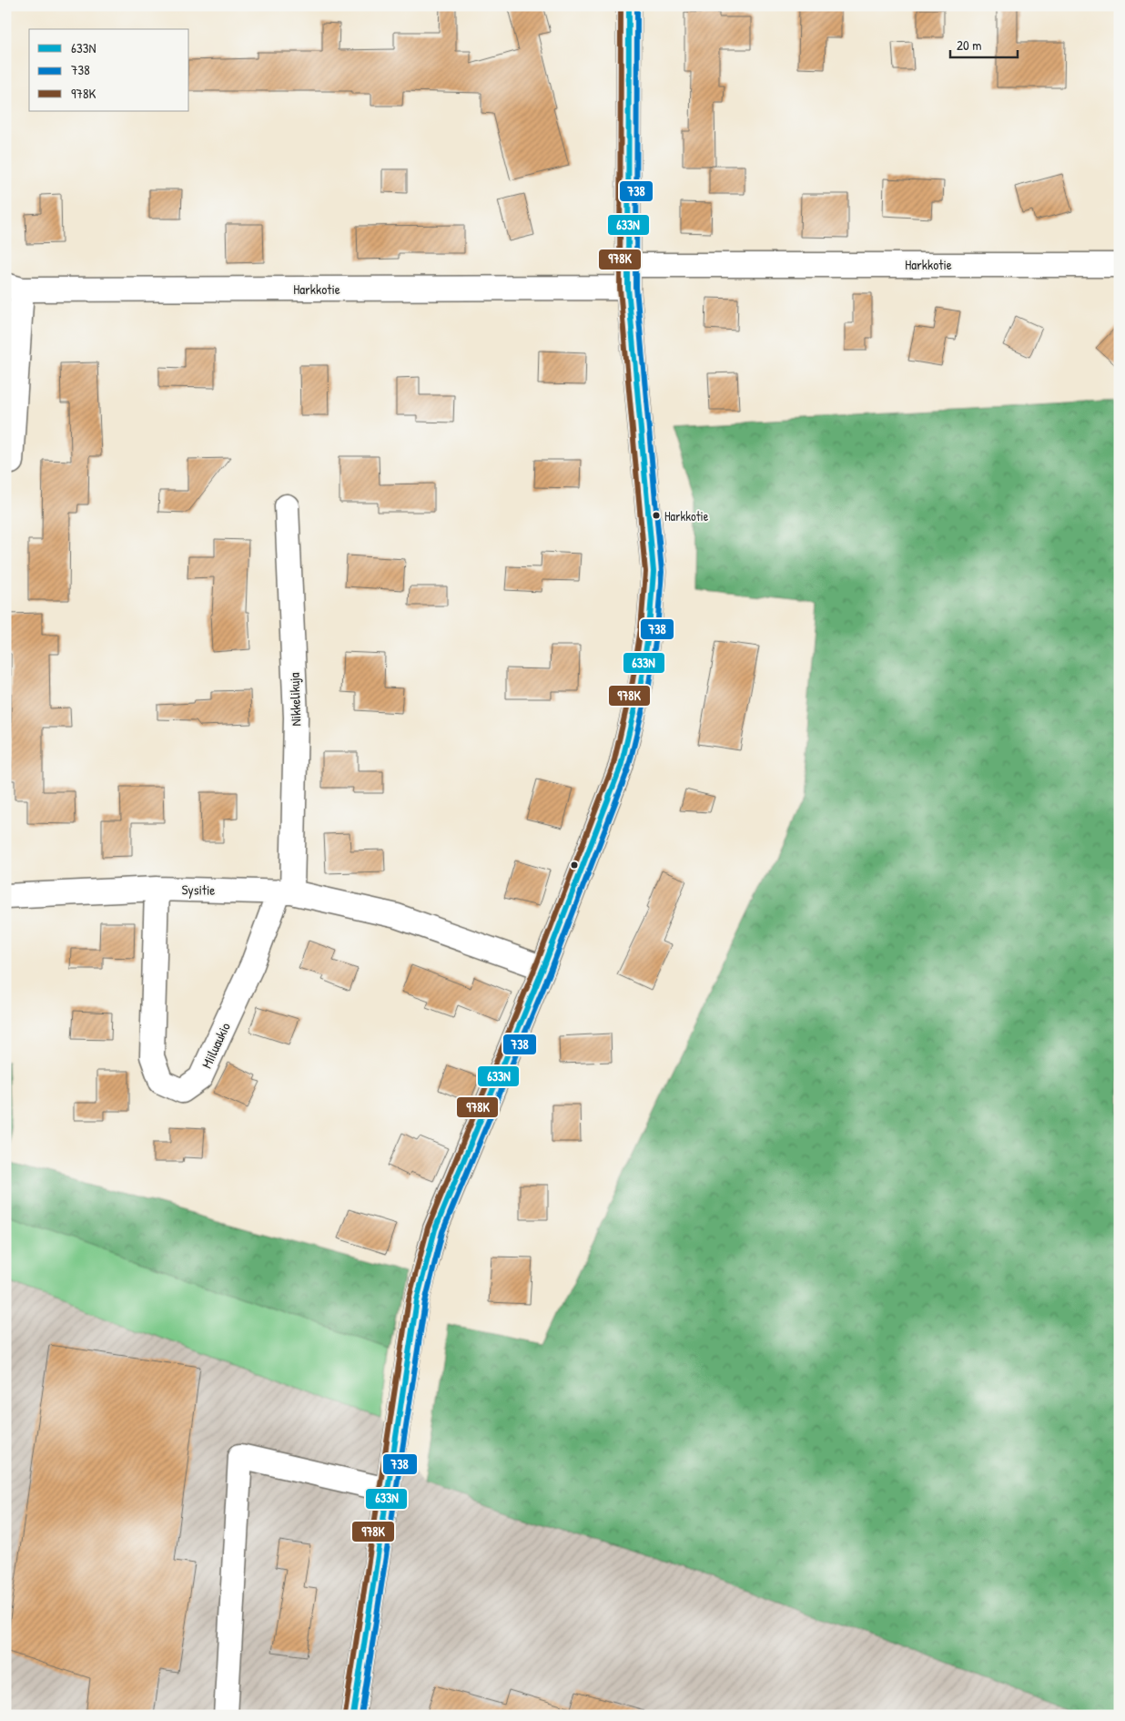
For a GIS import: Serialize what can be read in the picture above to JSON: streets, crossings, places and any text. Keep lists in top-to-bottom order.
{
  "streets": {
    "street": [
      "Harkkotie",
      "Nikkelikuja",
      "Sysitie",
      "Miiluaukio"
    ]
  },
  "crossings": [
    ["Nikkelikuja", "Sysitie"],
    ["Nikkelikuja", "Miiluaukio"],
    ["Sysitie", "Miiluaukio"]
  ],
  "places": ["Harkkotie"],
  "lines": ["transit line 633N", "transit line 738", "transit line 978K"],
  "legend": ["633N", "738", "978K"],
  "scale_bar": "20 m"
}
